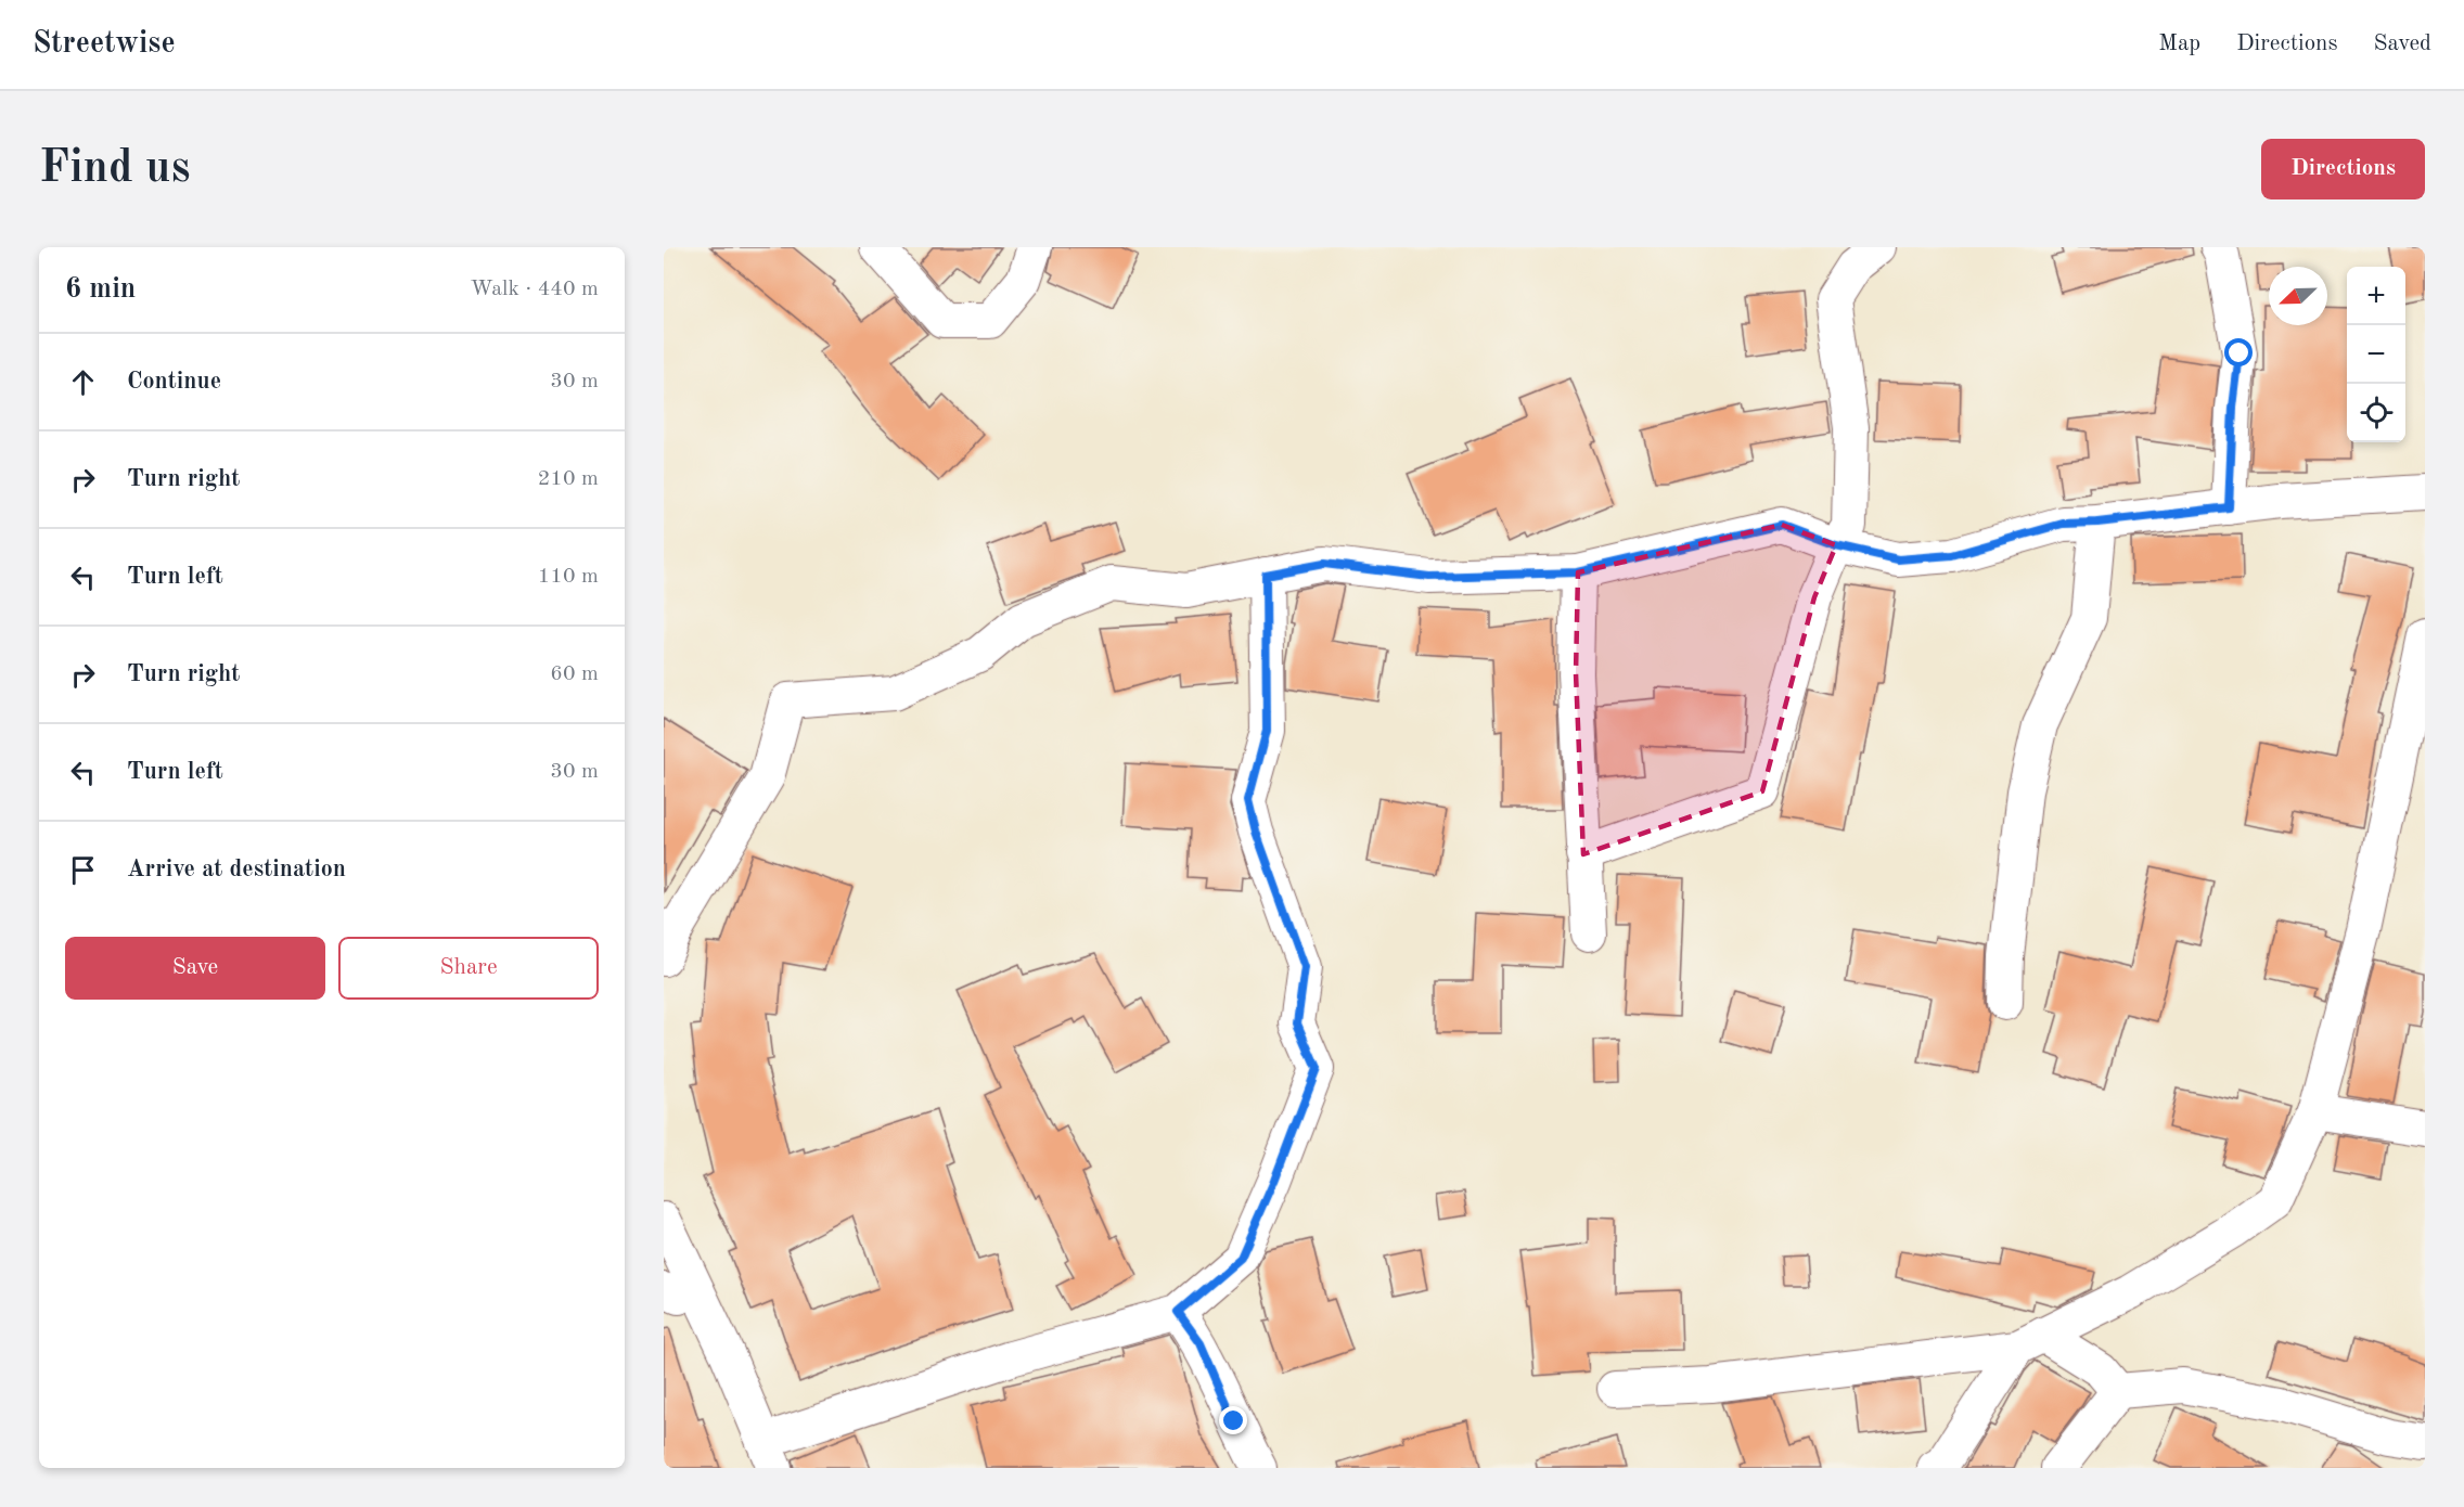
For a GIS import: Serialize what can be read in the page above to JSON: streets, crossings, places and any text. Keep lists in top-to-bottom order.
{
  "north": "bottom left",
  "page": {
    "header": "Streetwise",
    "nav": ["Map", "Directions", "Saved"],
    "buttons": [
      "Directions",
      ["Save", "Share"]
    ],
    "title": "Find us",
    "heading": ["6 min", "Walk · 440 m"],
    "map_buttons": ["+", "−"],
    "list": [
      ["Continue", "30 m"],
      ["Turn right", "210 m"],
      ["Turn left", "110 m"],
      ["Turn right", "60 m"],
      ["Turn left", "30 m"],
      "Arrive at destination"
    ]
  }
}
